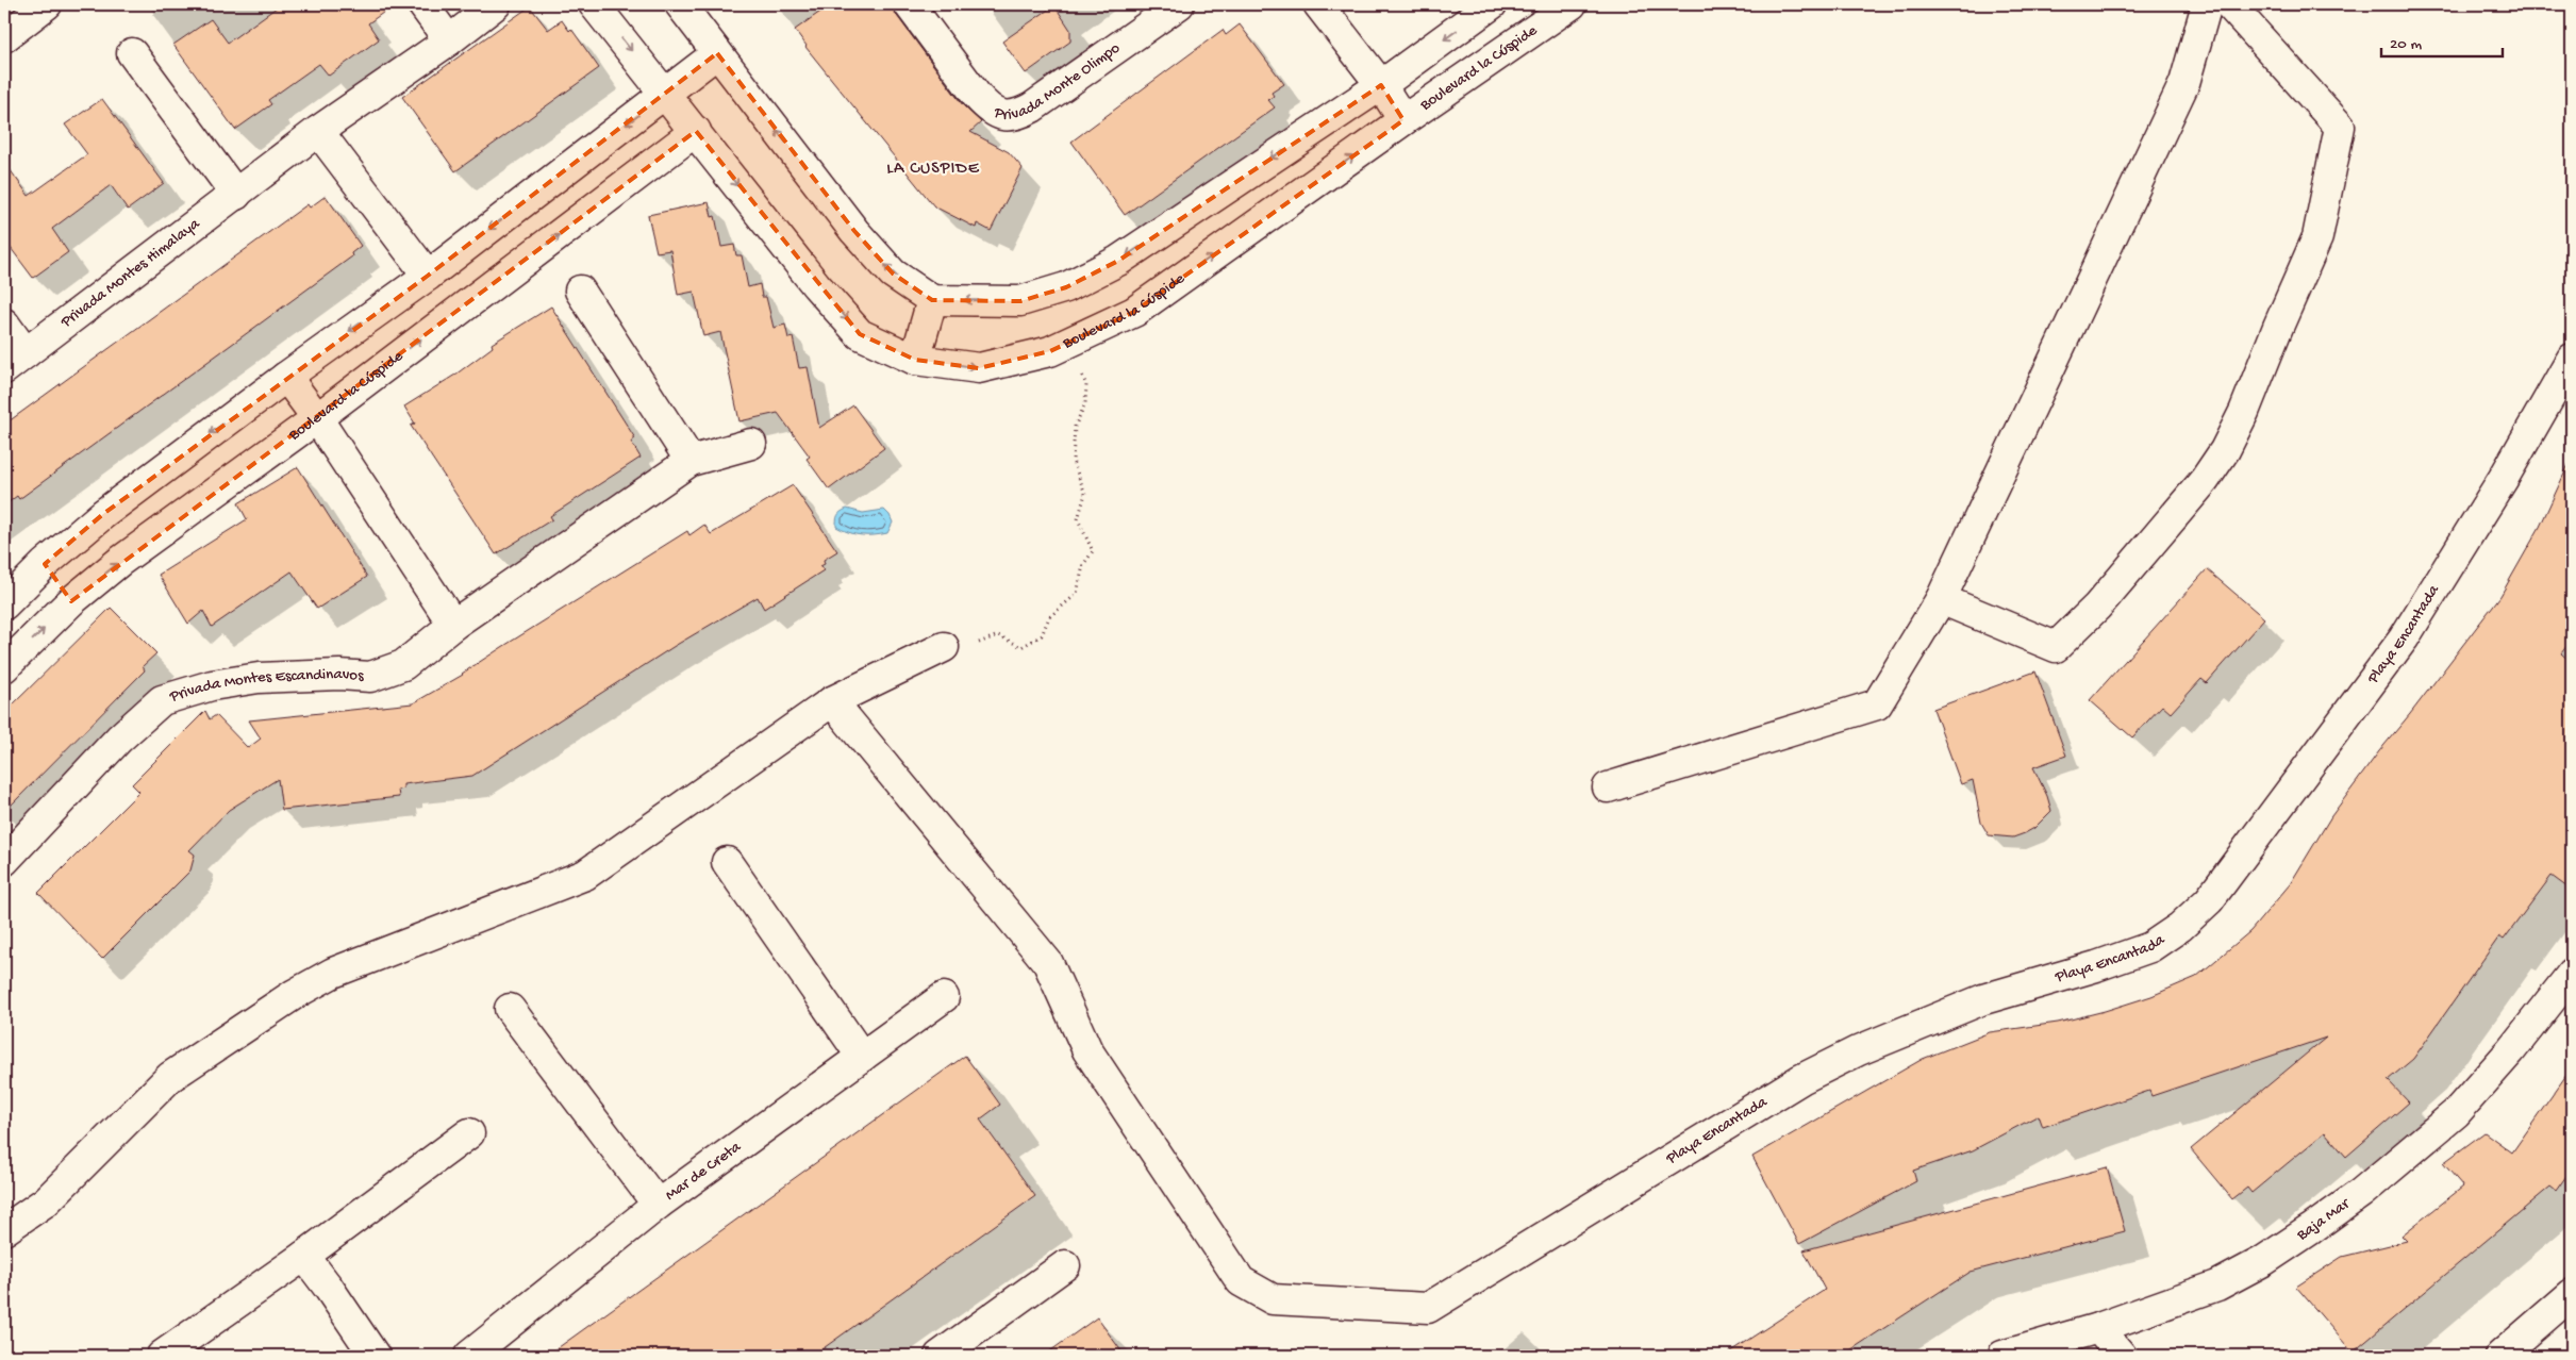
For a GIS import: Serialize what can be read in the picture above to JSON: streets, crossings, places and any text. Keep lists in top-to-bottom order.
{
  "streets": {
    "street": [
      "Boulevard la Cúspide",
      "Privada Monte Olimpo",
      "Privada Montes Himalaya",
      "Playa Encantada",
      "Privada Montes Escandinavos",
      "Mar de Creta",
      "Baja Mar"
    ]
  },
  "districts": ["LA CUSPIDE"],
  "scale_bar": "20 m"
}
